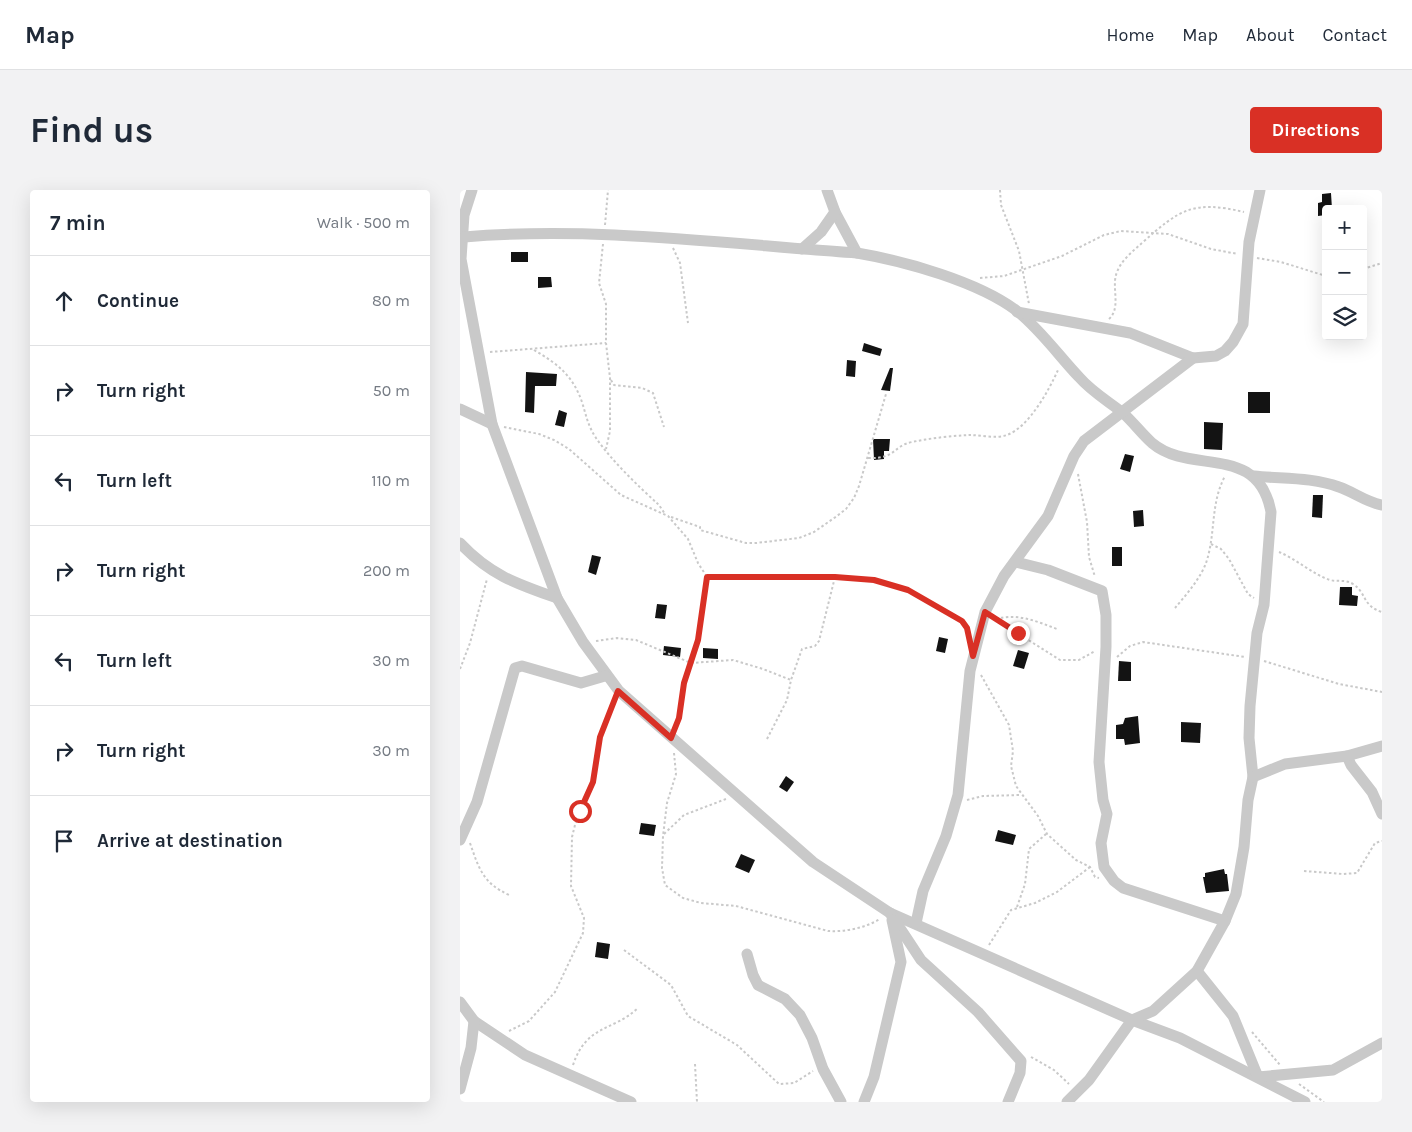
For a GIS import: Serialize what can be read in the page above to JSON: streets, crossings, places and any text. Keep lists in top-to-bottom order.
{
  "page": {
    "header": "Map",
    "nav": [
      "Home",
      "Map",
      "About",
      "Contact"
    ],
    "buttons": "Directions",
    "title": "Find us",
    "heading": ["7 min", "Walk · 500 m"],
    "map_buttons": ["+", "−"],
    "list": [
      ["Continue", "80 m"],
      ["Turn right", "50 m"],
      ["Turn left", "110 m"],
      ["Turn right", "200 m"],
      ["Turn left", "30 m"],
      ["Turn right", "30 m"],
      "Arrive at destination"
    ]
  }
}
